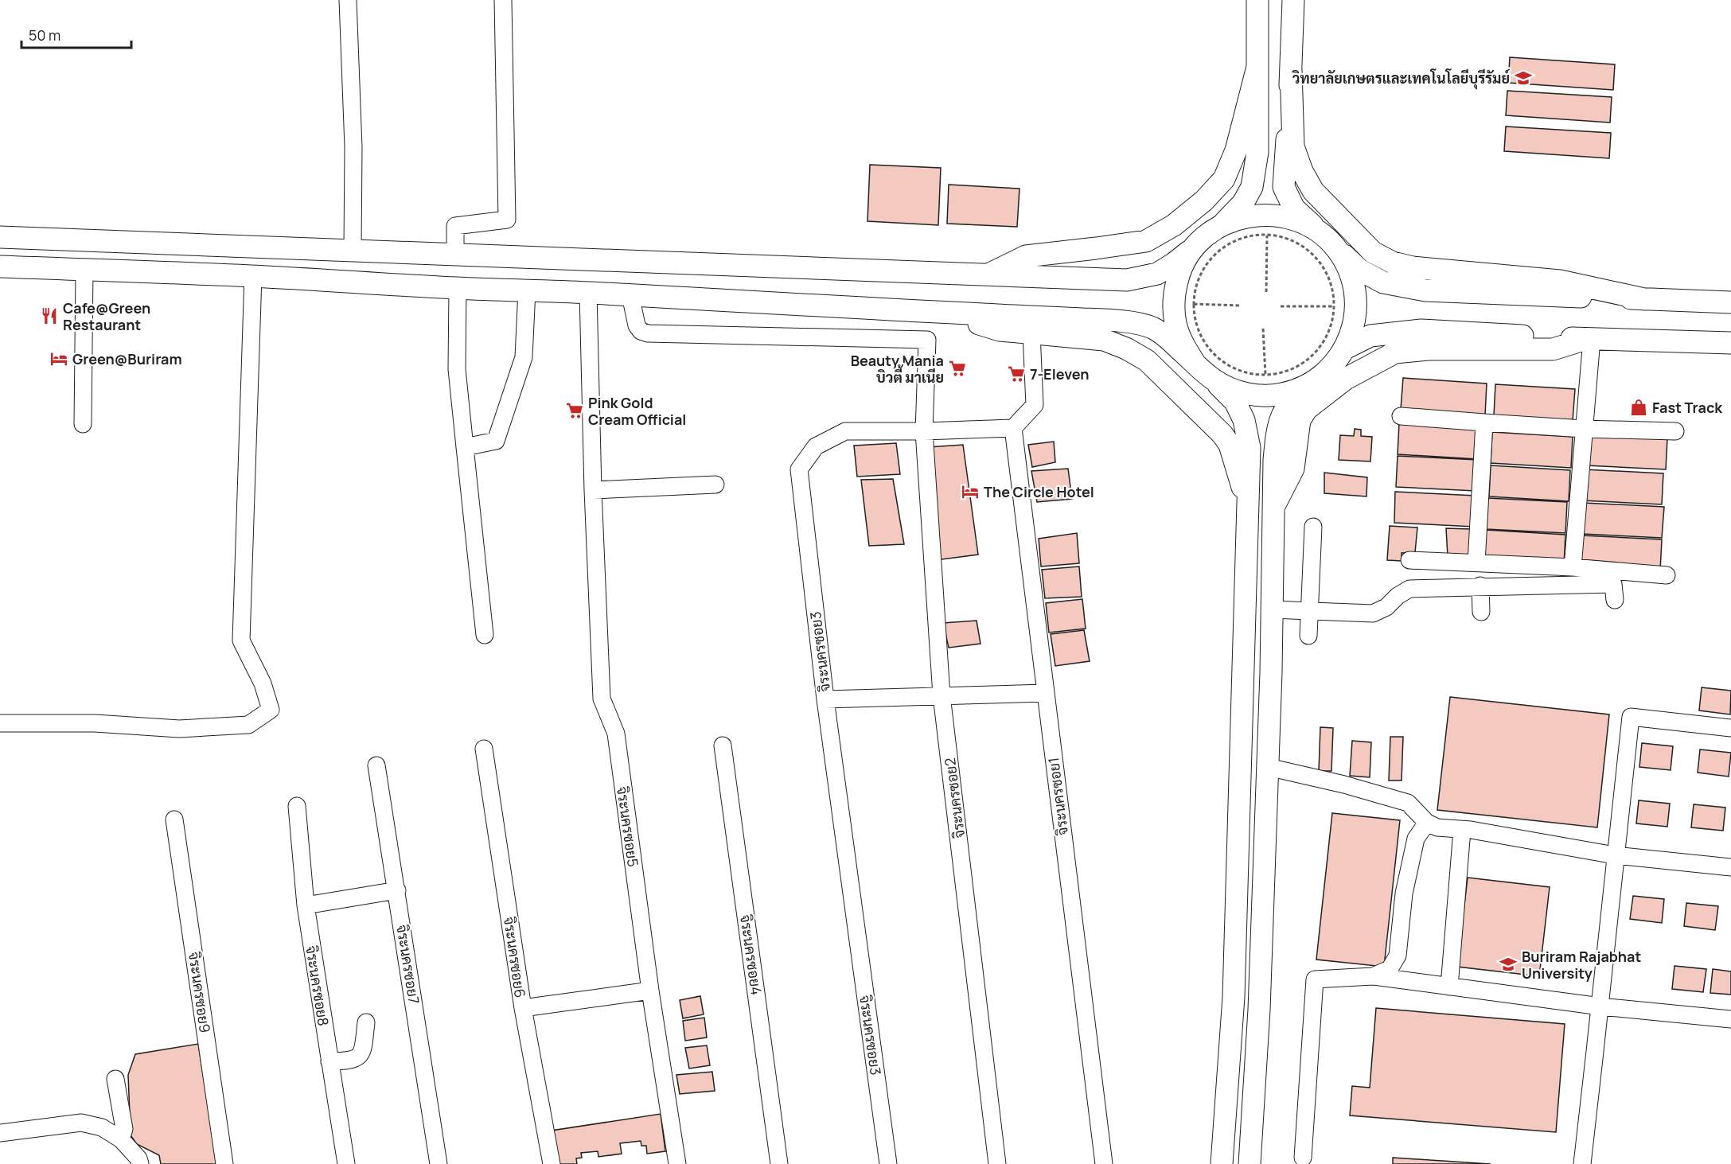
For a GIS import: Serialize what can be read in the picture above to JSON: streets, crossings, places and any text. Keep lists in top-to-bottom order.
{
  "streets": {
    "street": [
      "จิระนครซอย3",
      "จิระนครซอย1",
      "จิระนครซอย2",
      "จิระนครซอย5",
      "จิระนครซอย4",
      "จิระนครซอย6",
      "จิระนครซอย7",
      "จิระนครซอย8",
      "จิระนครซอย9"
    ]
  },
  "crossings": [
    ["จิระนครซอย3", "จิระนครซอย1"],
    ["จิระนครซอย3", "จิระนครซอย2"]
  ],
  "places": {
    "school or university": ["วิทยาลัยเกษตรและเทคโนโลยีบุรีรัมย์", "Buriram Rajabhat University"],
    "restaurant": ["Cafe@Green Restaurant"],
    "hotel": ["Green@Buriram", "The Circle Hotel"],
    "supermarket": ["Beauty Mania บิวตี้ มาเนีย", "7-Eleven", "Pink Gold Cream Official"],
    "shop": ["Fast Track"]
  },
  "scale_bar": "50 m"
}
